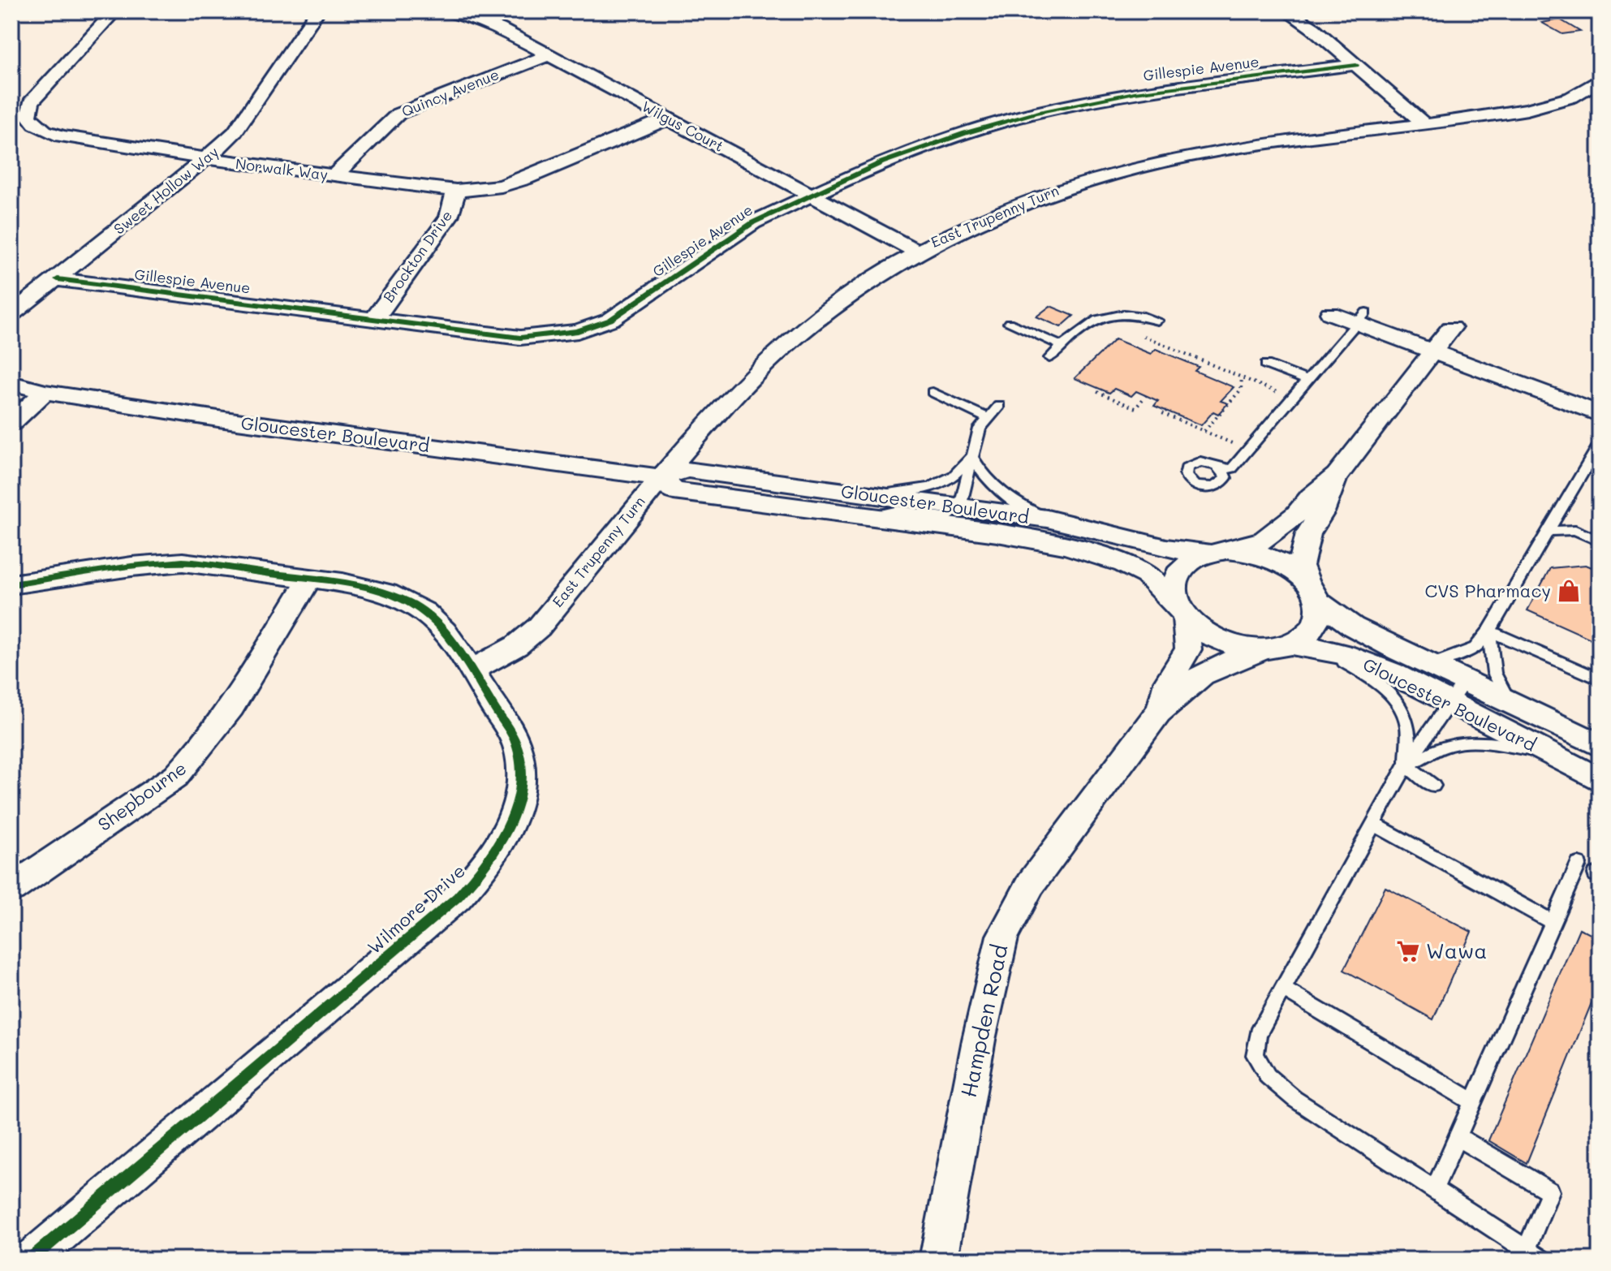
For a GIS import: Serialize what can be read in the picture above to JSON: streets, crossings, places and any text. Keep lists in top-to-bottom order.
{
  "streets": {
    "street": [
      "Gillespie Avenue",
      "Quincy Avenue",
      "Wilgus Court",
      "Norwalk Way",
      "Sweet Hollow Way",
      "East Trupenny Turn",
      "Brockton Drive",
      "Gloucester Boulevard",
      "Shepbourne",
      "Wilmore Drive",
      "Hampden Road"
    ]
  },
  "crossings": [
    ["Gillespie Avenue", "Wilgus Court"],
    ["Gillespie Avenue", "Sweet Hollow Way"],
    ["Gillespie Avenue", "Brockton Drive"],
    ["Quincy Avenue", "Wilgus Court"],
    ["Quincy Avenue", "Norwalk Way"],
    ["Wilgus Court", "Norwalk Way"],
    ["Wilgus Court", "East Trupenny Turn"],
    ["Norwalk Way", "Sweet Hollow Way"],
    ["Norwalk Way", "Brockton Drive"],
    ["East Trupenny Turn", "Gloucester Boulevard"],
    ["East Trupenny Turn", "Wilmore Drive"],
    ["Gloucester Boulevard", "Hampden Road"],
    ["Shepbourne", "Wilmore Drive"]
  ],
  "places": {
    "shop": ["CVS Pharmacy"],
    "supermarket": ["Wawa"]
  }
}
